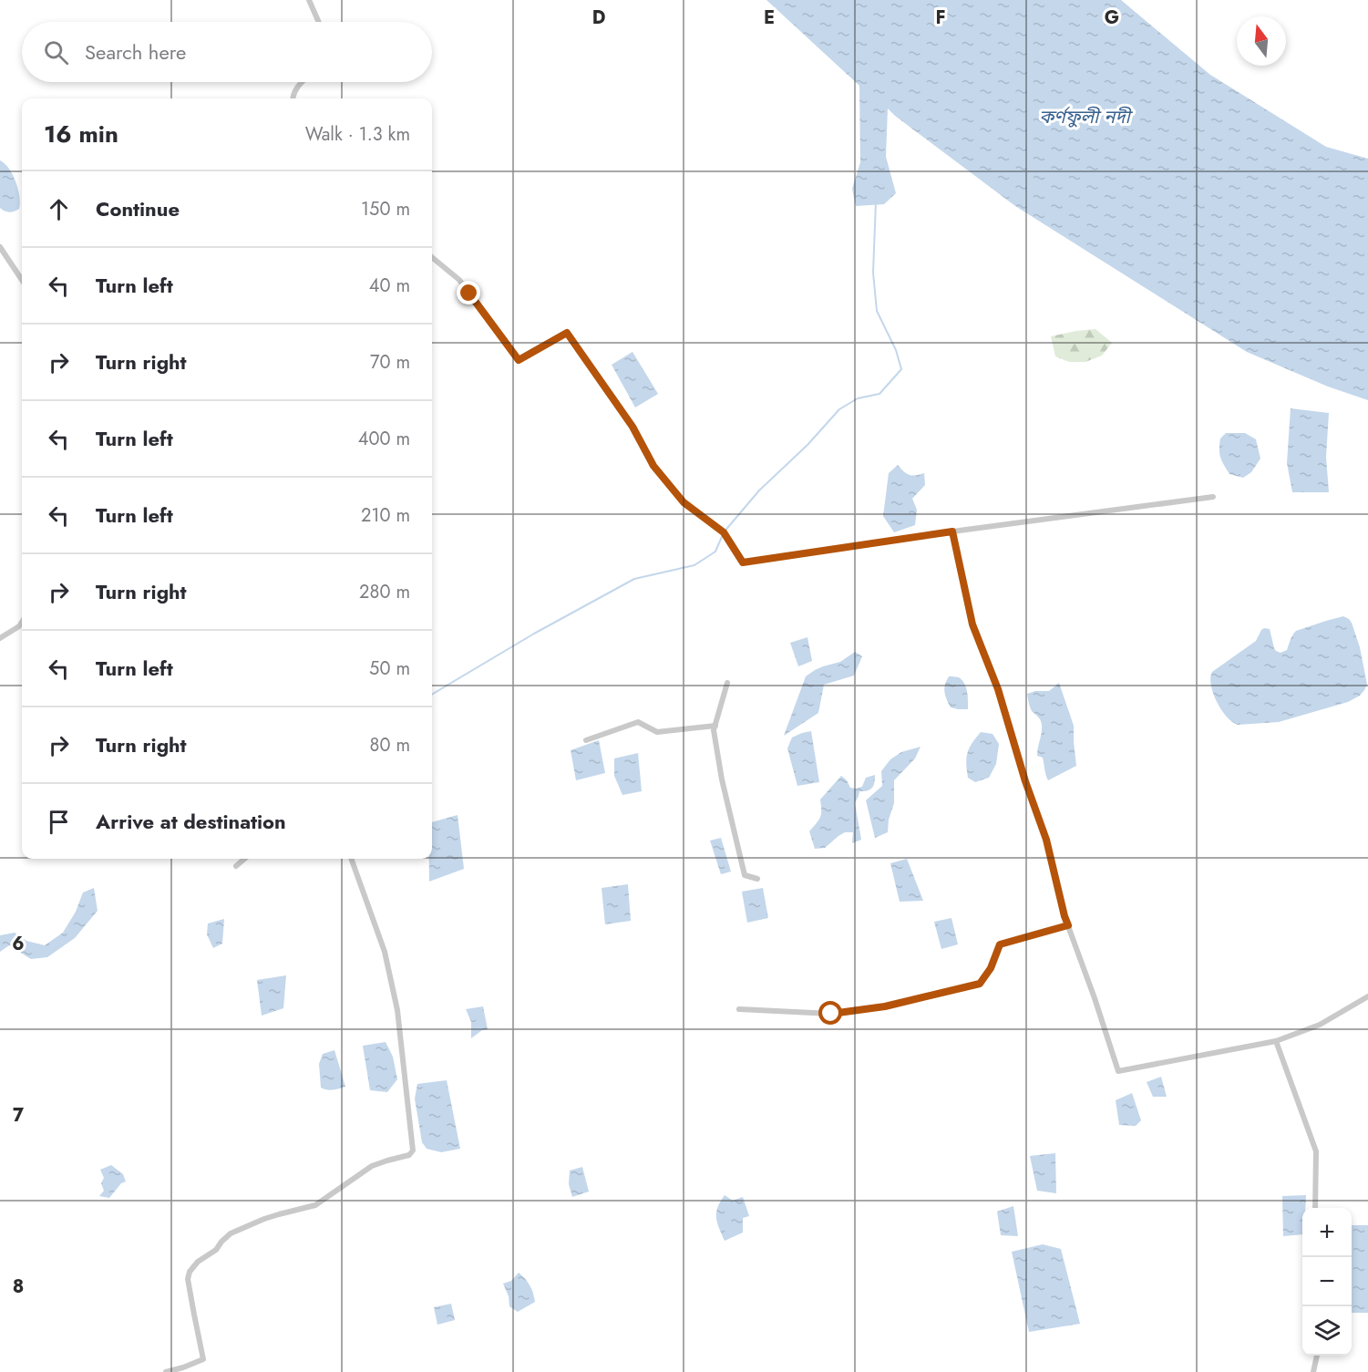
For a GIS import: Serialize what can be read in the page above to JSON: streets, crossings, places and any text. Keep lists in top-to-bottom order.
{
  "water": ["কর্ণফুলী নদী"],
  "north": "top",
  "page": {
    "search": "Search here",
    "heading": ["16 min", "Walk · 1.3 km"],
    "list": [
      ["Continue", "150 m"],
      ["Turn left", "40 m"],
      ["Turn right", "70 m"],
      ["Turn left", "400 m"],
      ["Turn left", "210 m"],
      ["Turn right", "280 m"],
      ["Turn left", "50 m"],
      ["Turn right", "80 m"],
      "Arrive at destination"
    ],
    "map_buttons": ["+", "−"]
  },
  "grid": {
    "columns": [
      "D",
      "E",
      "F",
      "G"
    ],
    "rows": ["6", "7", "8"]
  }
}
